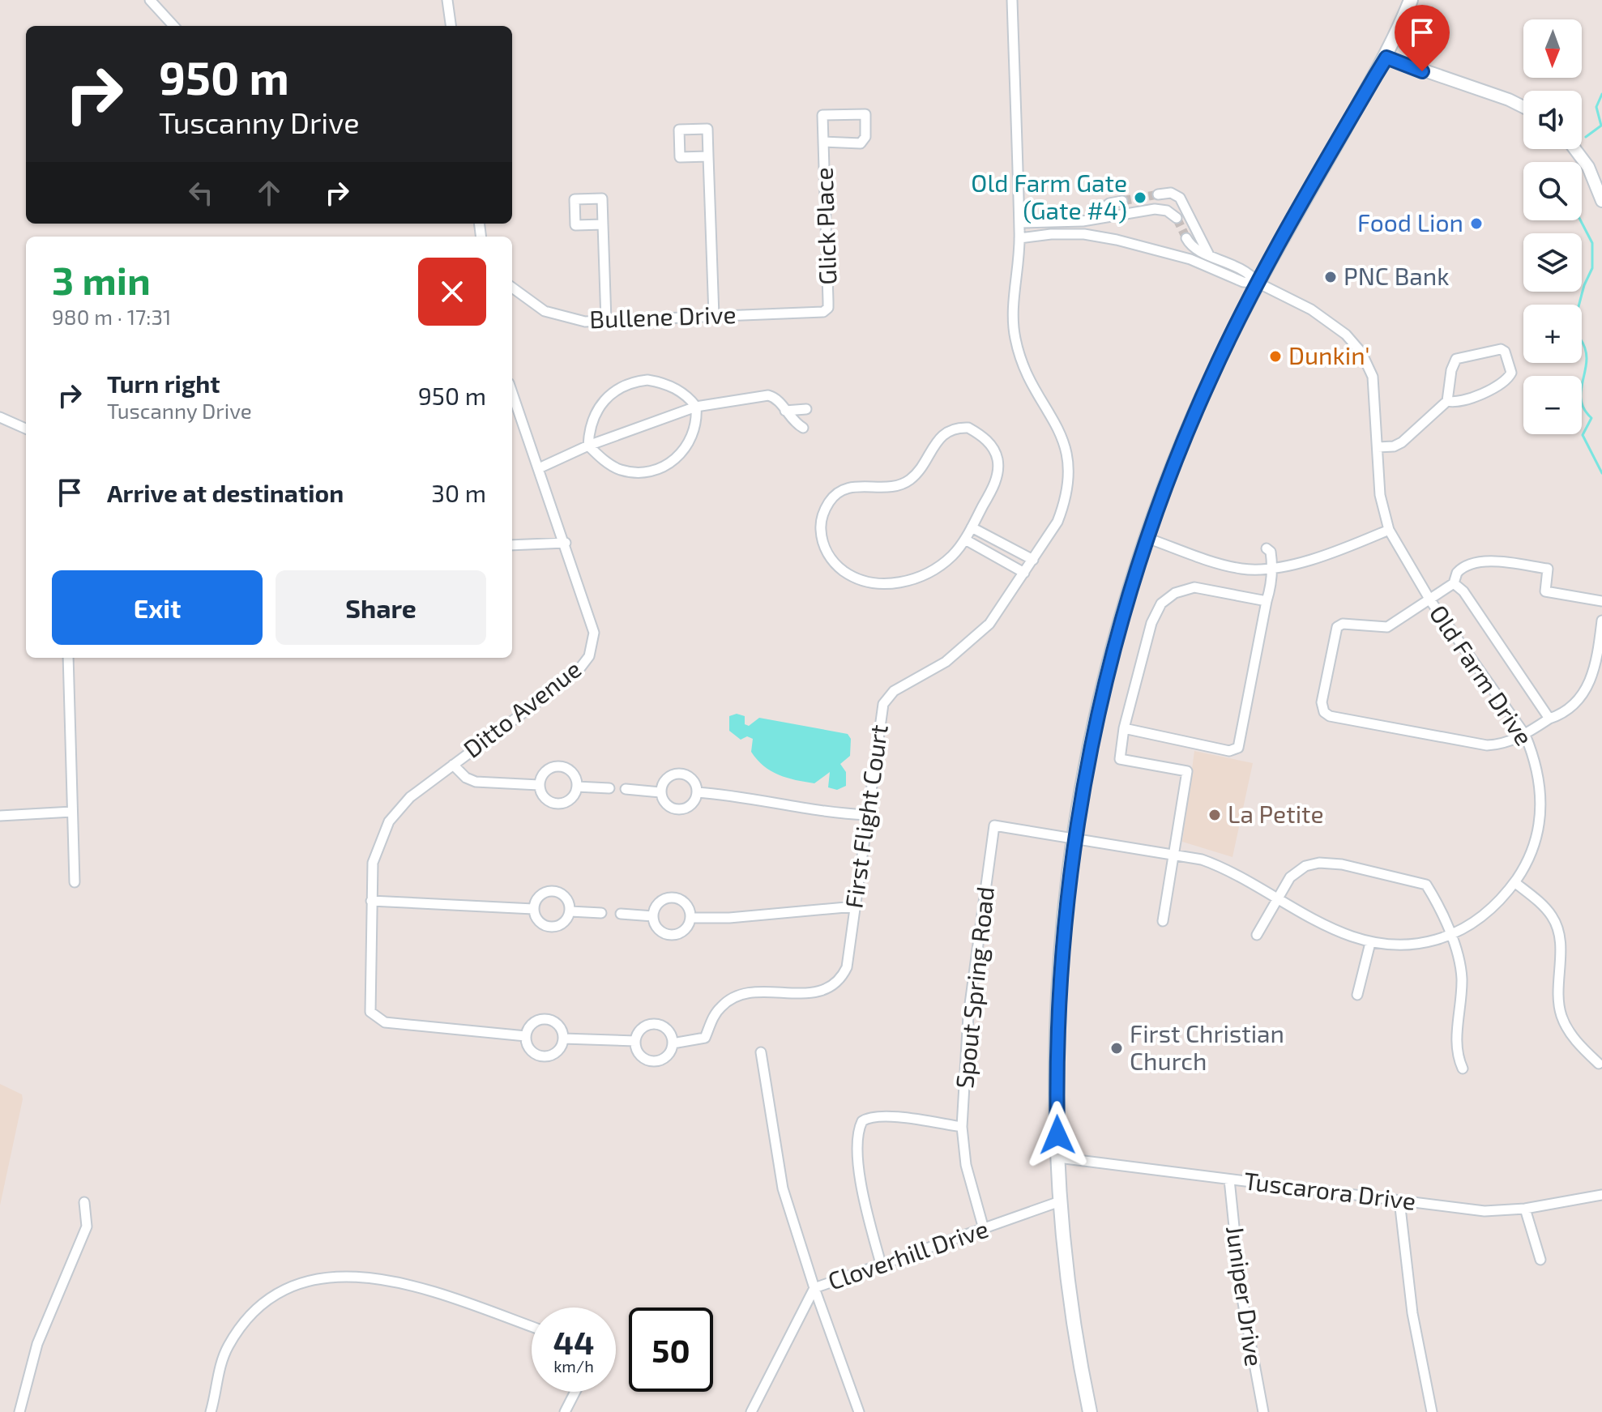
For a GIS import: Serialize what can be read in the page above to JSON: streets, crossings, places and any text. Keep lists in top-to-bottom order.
{
  "streets": {
    "street": [
      "Glick Place",
      "Bullene Drive",
      "Old Farm Drive",
      "Ditto Avenue",
      "First Flight Court",
      "Spout Spring Road",
      "Tuscarora Drive",
      "Cloverhill Drive",
      "Juniper Drive"
    ]
  },
  "crossings": [
    ["Glick Place", "Bullene Drive"],
    ["Old Farm Drive", "Spout Spring Road"],
    ["Spout Spring Road", "Cloverhill Drive"],
    ["Tuscarora Drive", "Juniper Drive"]
  ],
  "places": [
    "Old Farm Gate (Gate #4)",
    "Food Lion",
    "PNC Bank",
    "Dunkin'",
    "La Petite",
    "First Christian Church"
  ],
  "north": "bottom",
  "page": {
    "map_buttons": ["+", "−"],
    "turn": ["950 m", "Tuscanny Drive"],
    "heading": ["3 min", "980 m · 17:31"],
    "list": [
      {
        "name": "Turn right",
        "note": "Tuscanny Drive",
        "value": "950 m"
      },
      {
        "name": "Arrive at destination",
        "value": "30 m"
      }
    ],
    "buttons": ["Exit", "Share"],
    "speed": "44 km/h",
    "limit": "50"
  }
}
